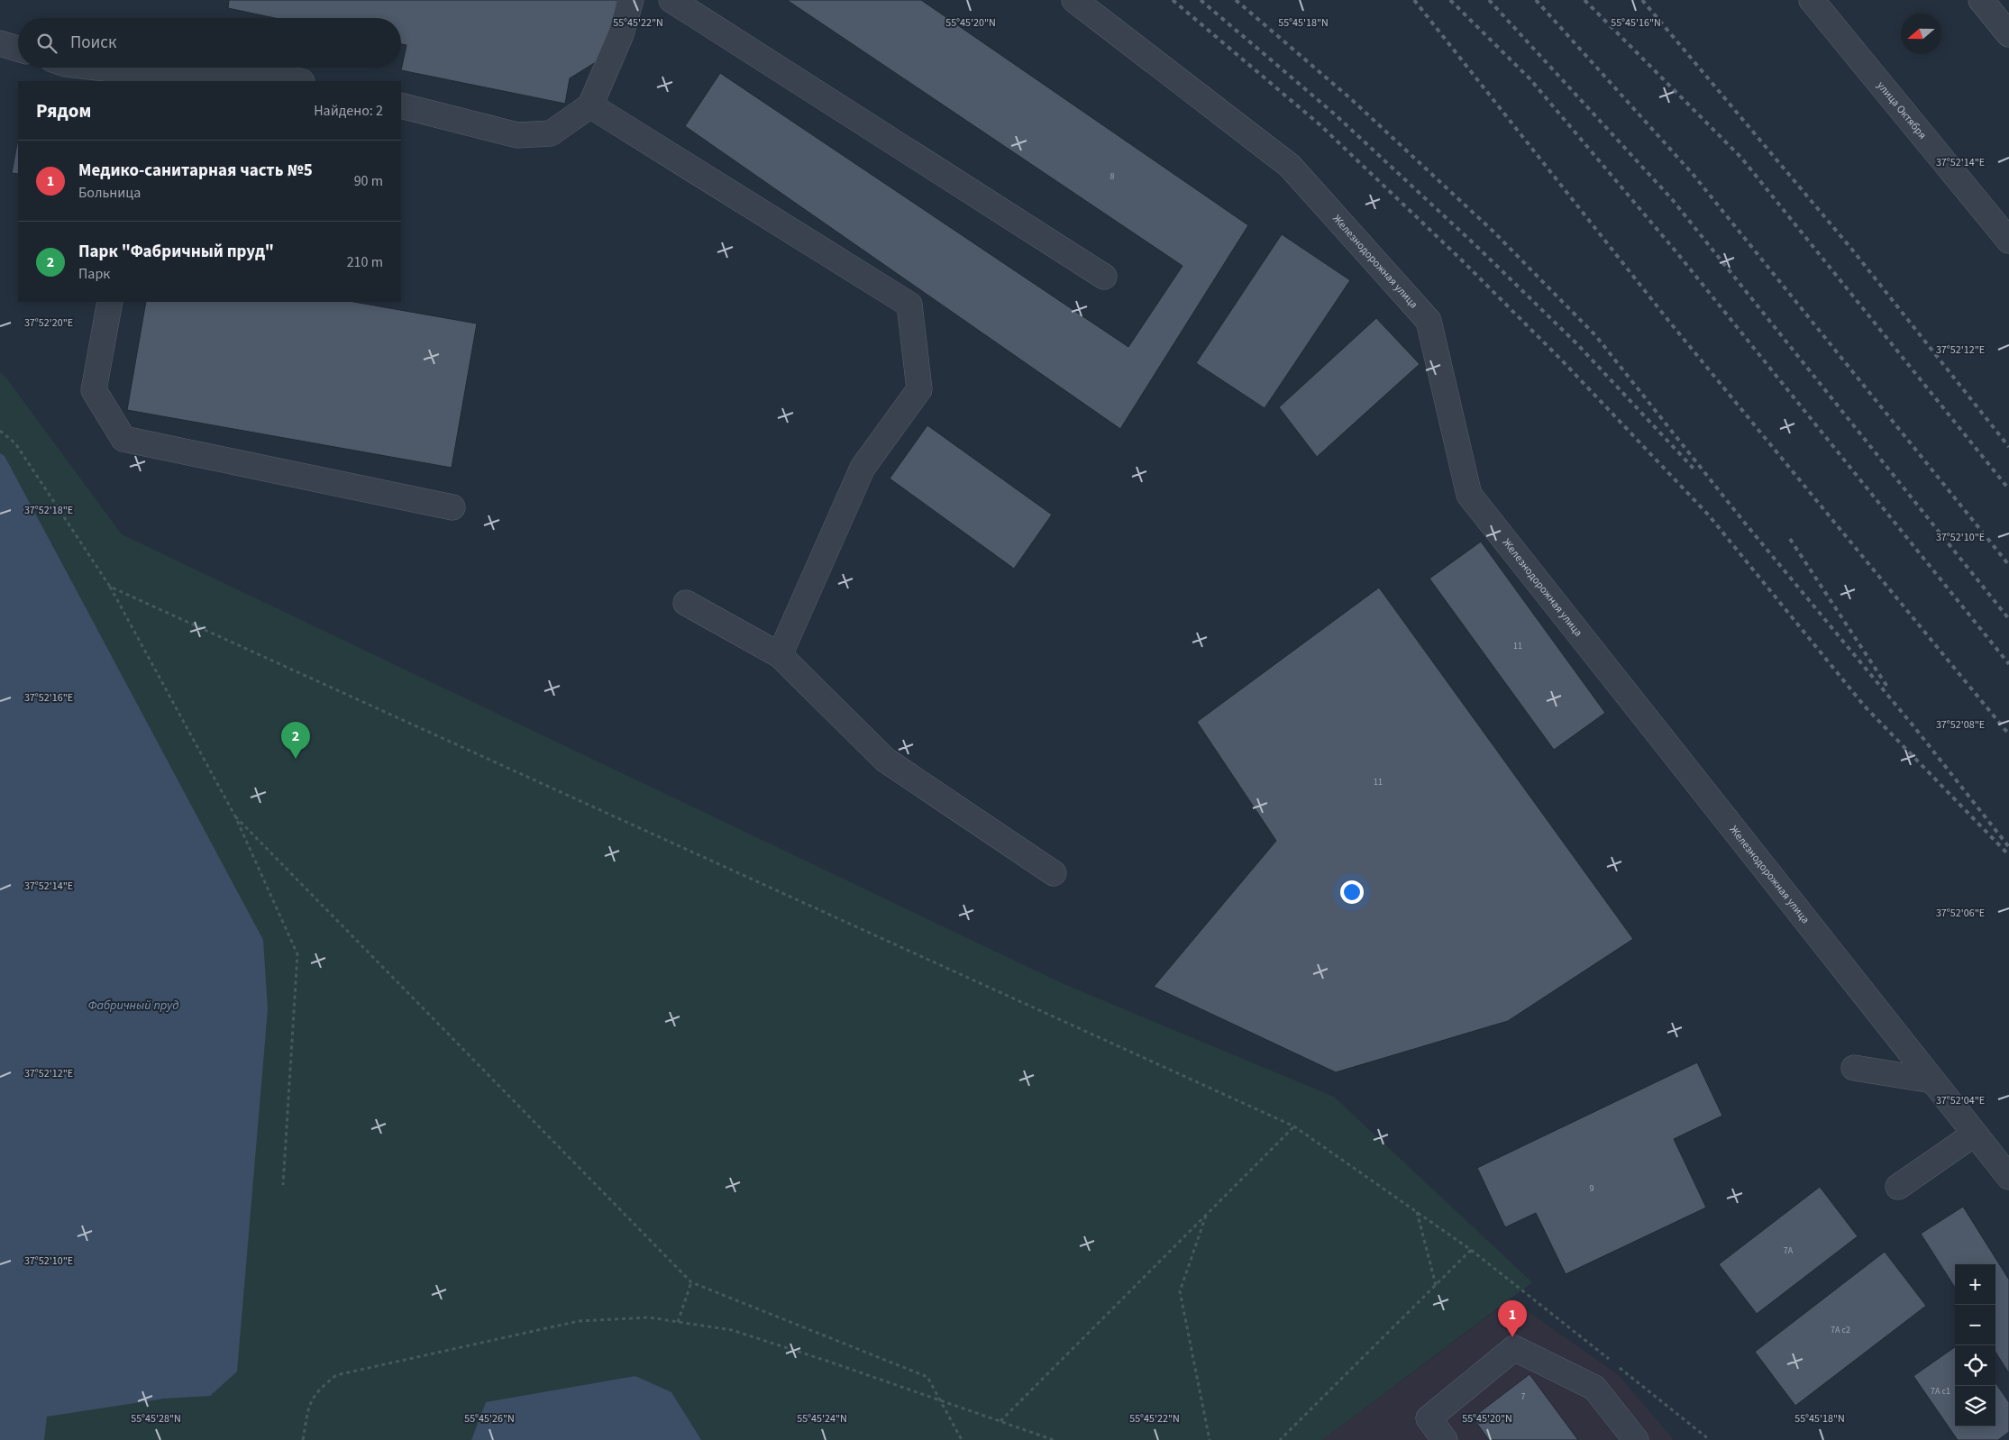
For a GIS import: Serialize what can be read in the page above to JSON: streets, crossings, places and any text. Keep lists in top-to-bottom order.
{
  "streets": {
    "street": ["улица Октября", "Железнодорожная улица"]
  },
  "water": ["Фабричный пруд"],
  "house_numbers": [
    "8",
    "11",
    "11",
    "9",
    "7А",
    "7А с2",
    "7А с1",
    "7"
  ],
  "north": "left",
  "page": {
    "search": "Поиск",
    "heading": ["Рядом", "Найдено: 2"],
    "list": [
      {
        "mark": "1",
        "name": "Медико-санитарная часть №5",
        "note": "Больница",
        "value": "90 m"
      },
      {
        "mark": "2",
        "name": "Парк \"Фабричный пруд\"",
        "note": "Парк",
        "value": "210 m"
      }
    ],
    "pins": ["2", "1"],
    "map_buttons": ["+", "−"]
  },
  "coordinates": [
    "55°45'22\"N",
    "55°45'20\"N",
    "55°45'18\"N",
    "55°45'16\"N",
    "37°52'14\"E",
    "37°52'20\"E",
    "37°52'12\"E",
    "37°52'18\"E",
    "37°52'10\"E",
    "37°52'16\"E",
    "37°52'08\"E",
    "37°52'06\"E",
    "37°52'04\"E",
    "55°45'28\"N",
    "55°45'26\"N",
    "55°45'24\"N"
  ]
}
